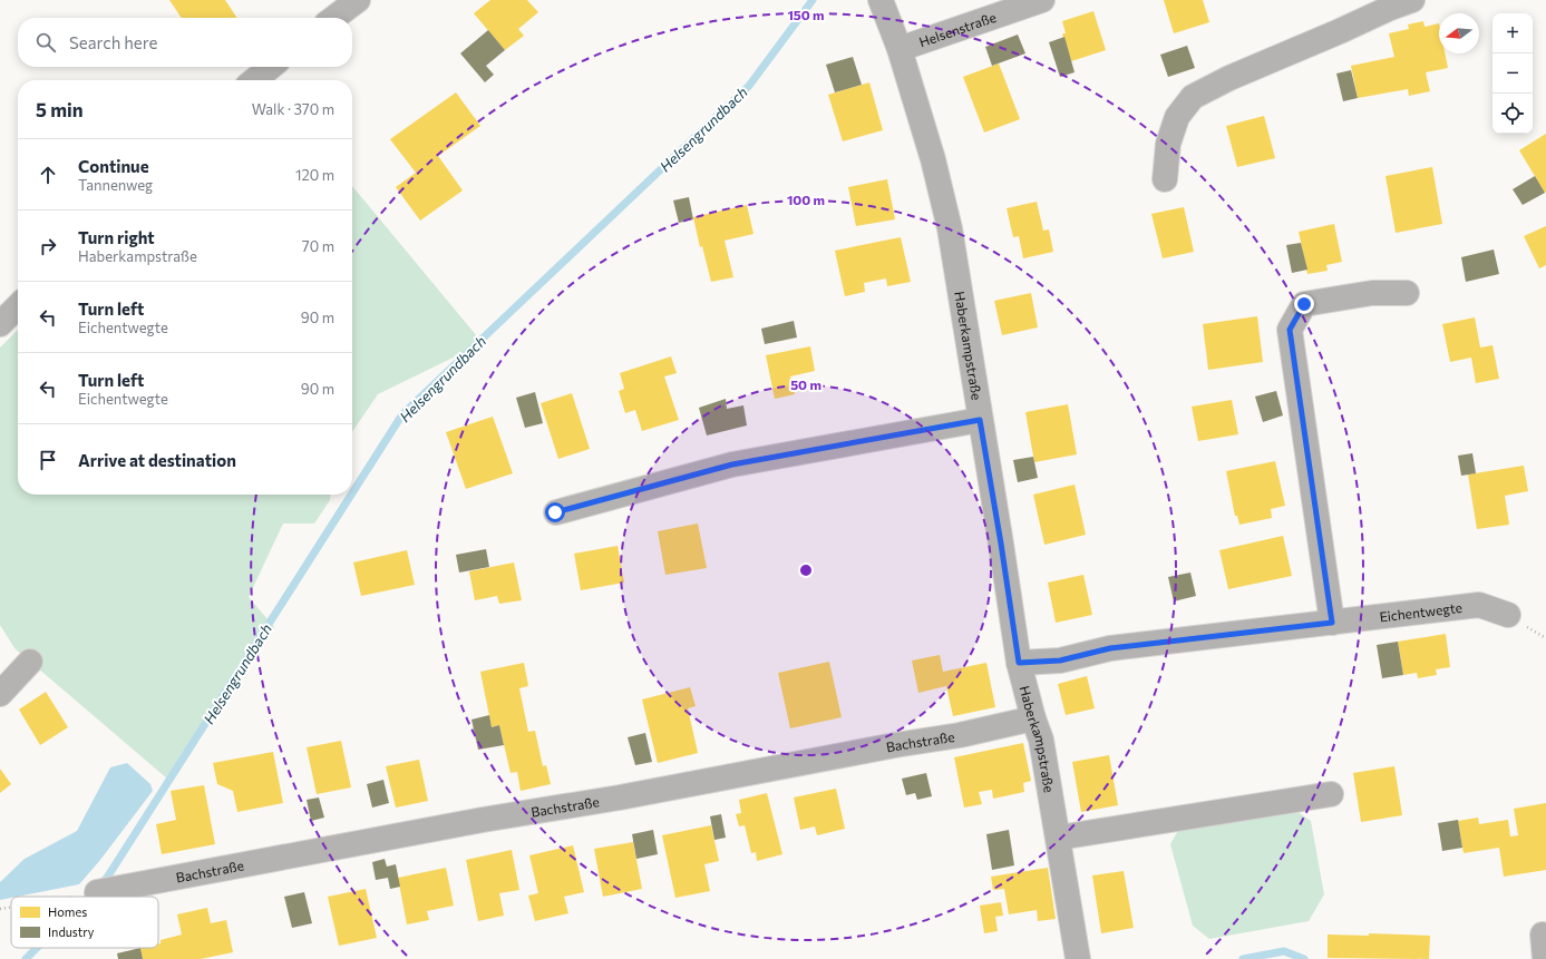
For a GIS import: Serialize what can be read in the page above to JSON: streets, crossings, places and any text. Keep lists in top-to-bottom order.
{
  "streets": {
    "street": [
      "Helsenstraße",
      "Haberkampstraße",
      "Eichentwegte",
      "Bachstraße"
    ]
  },
  "crossings": [
    ["Helsenstraße", "Haberkampstraße"],
    ["Haberkampstraße", "Eichentwegte"],
    ["Haberkampstraße", "Bachstraße"]
  ],
  "water": ["Helsengrundbach"],
  "legend": ["Homes", "Industry"],
  "north": "left",
  "page": {
    "map_buttons": ["+", "−"],
    "search": "Search here",
    "heading": ["5 min", "Walk · 370 m"],
    "list": [
      ["Continue", "Tannenweg", "120 m"],
      ["Turn right", "Haberkampstraße", "70 m"],
      ["Turn left", "Eichentwegte", "90 m"],
      ["Turn left", "Eichentwegte", "90 m"],
      "Arrive at destination"
    ]
  },
  "rings": ["150 m", "100 m", "50 m"]
}
